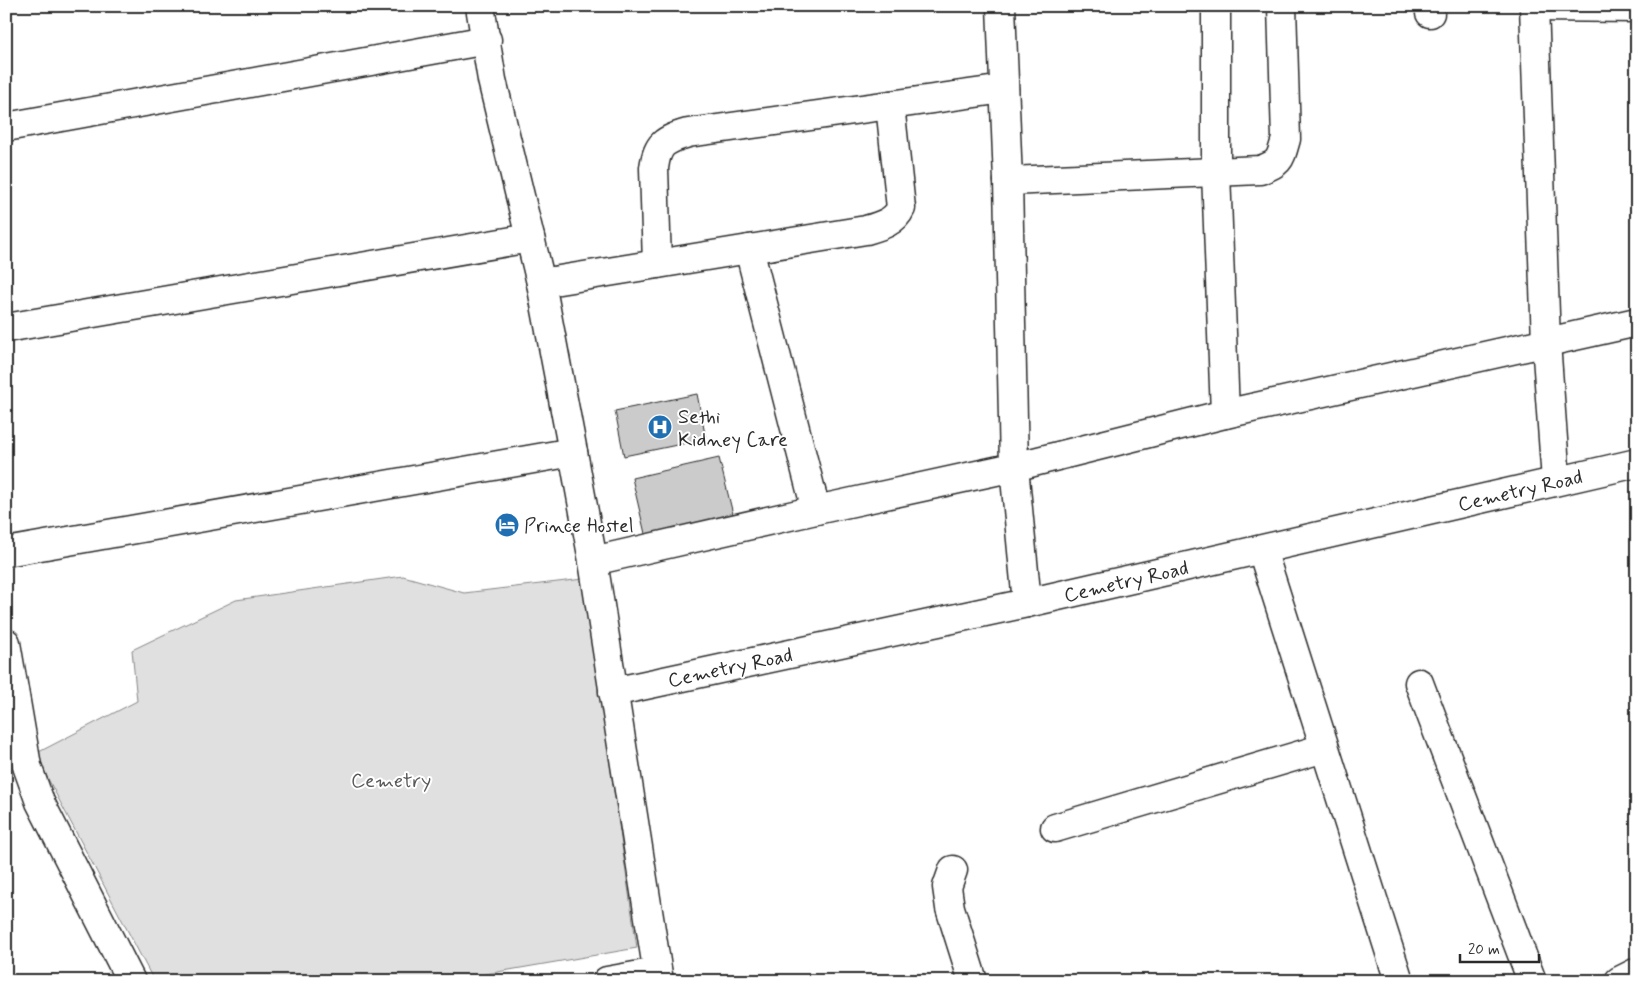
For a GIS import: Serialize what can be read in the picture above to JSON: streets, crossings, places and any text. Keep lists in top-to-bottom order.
{
  "streets": {
    "street": ["Cemetry Road"]
  },
  "parks": ["Cemetry"],
  "places": {
    "hospital": ["Sethi Kidney Care"],
    "hotel": ["Prince Hostel"]
  },
  "scale_bar": "20 m"
}
